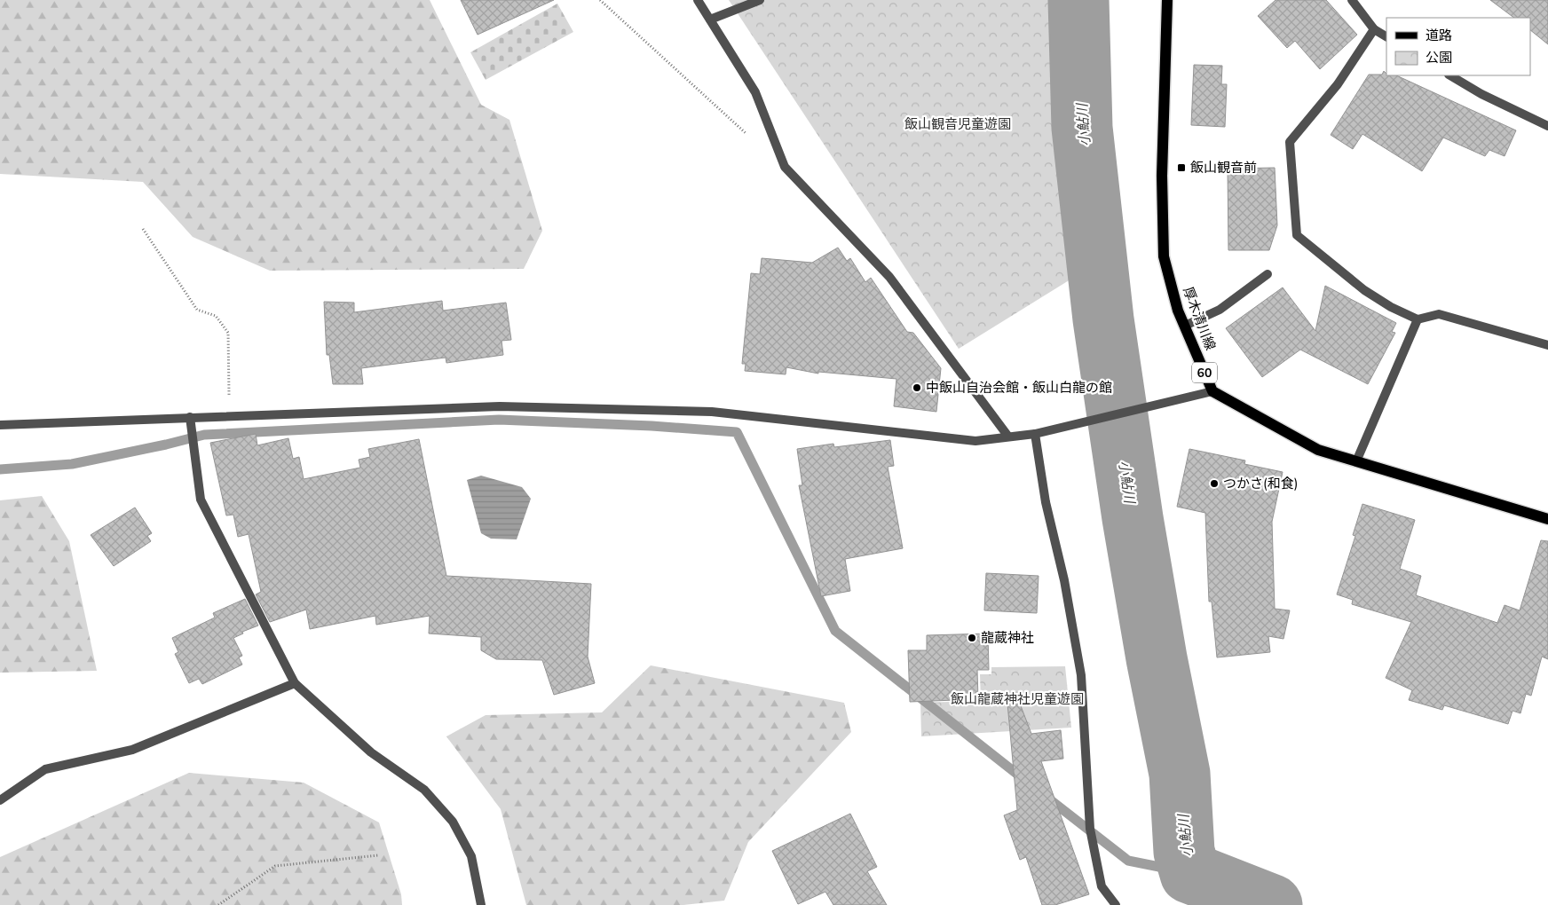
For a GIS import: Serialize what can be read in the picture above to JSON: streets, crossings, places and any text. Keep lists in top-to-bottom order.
{
  "streets": {
    "main road": ["厚木清川線", "60"]
  },
  "crossings": [
    ["厚木清川線", "60"]
  ],
  "water": ["小鮎川"],
  "parks": ["飯山観音児童遊園", "飯山龍蔵神社児童遊園"],
  "places": {
    "transit": ["飯山観音前"],
    "other": ["中飯山自治会館・飯山白龍の館", "つかさ(和食)", "龍蔵神社"]
  },
  "legend": ["道路", "公園"]
}
